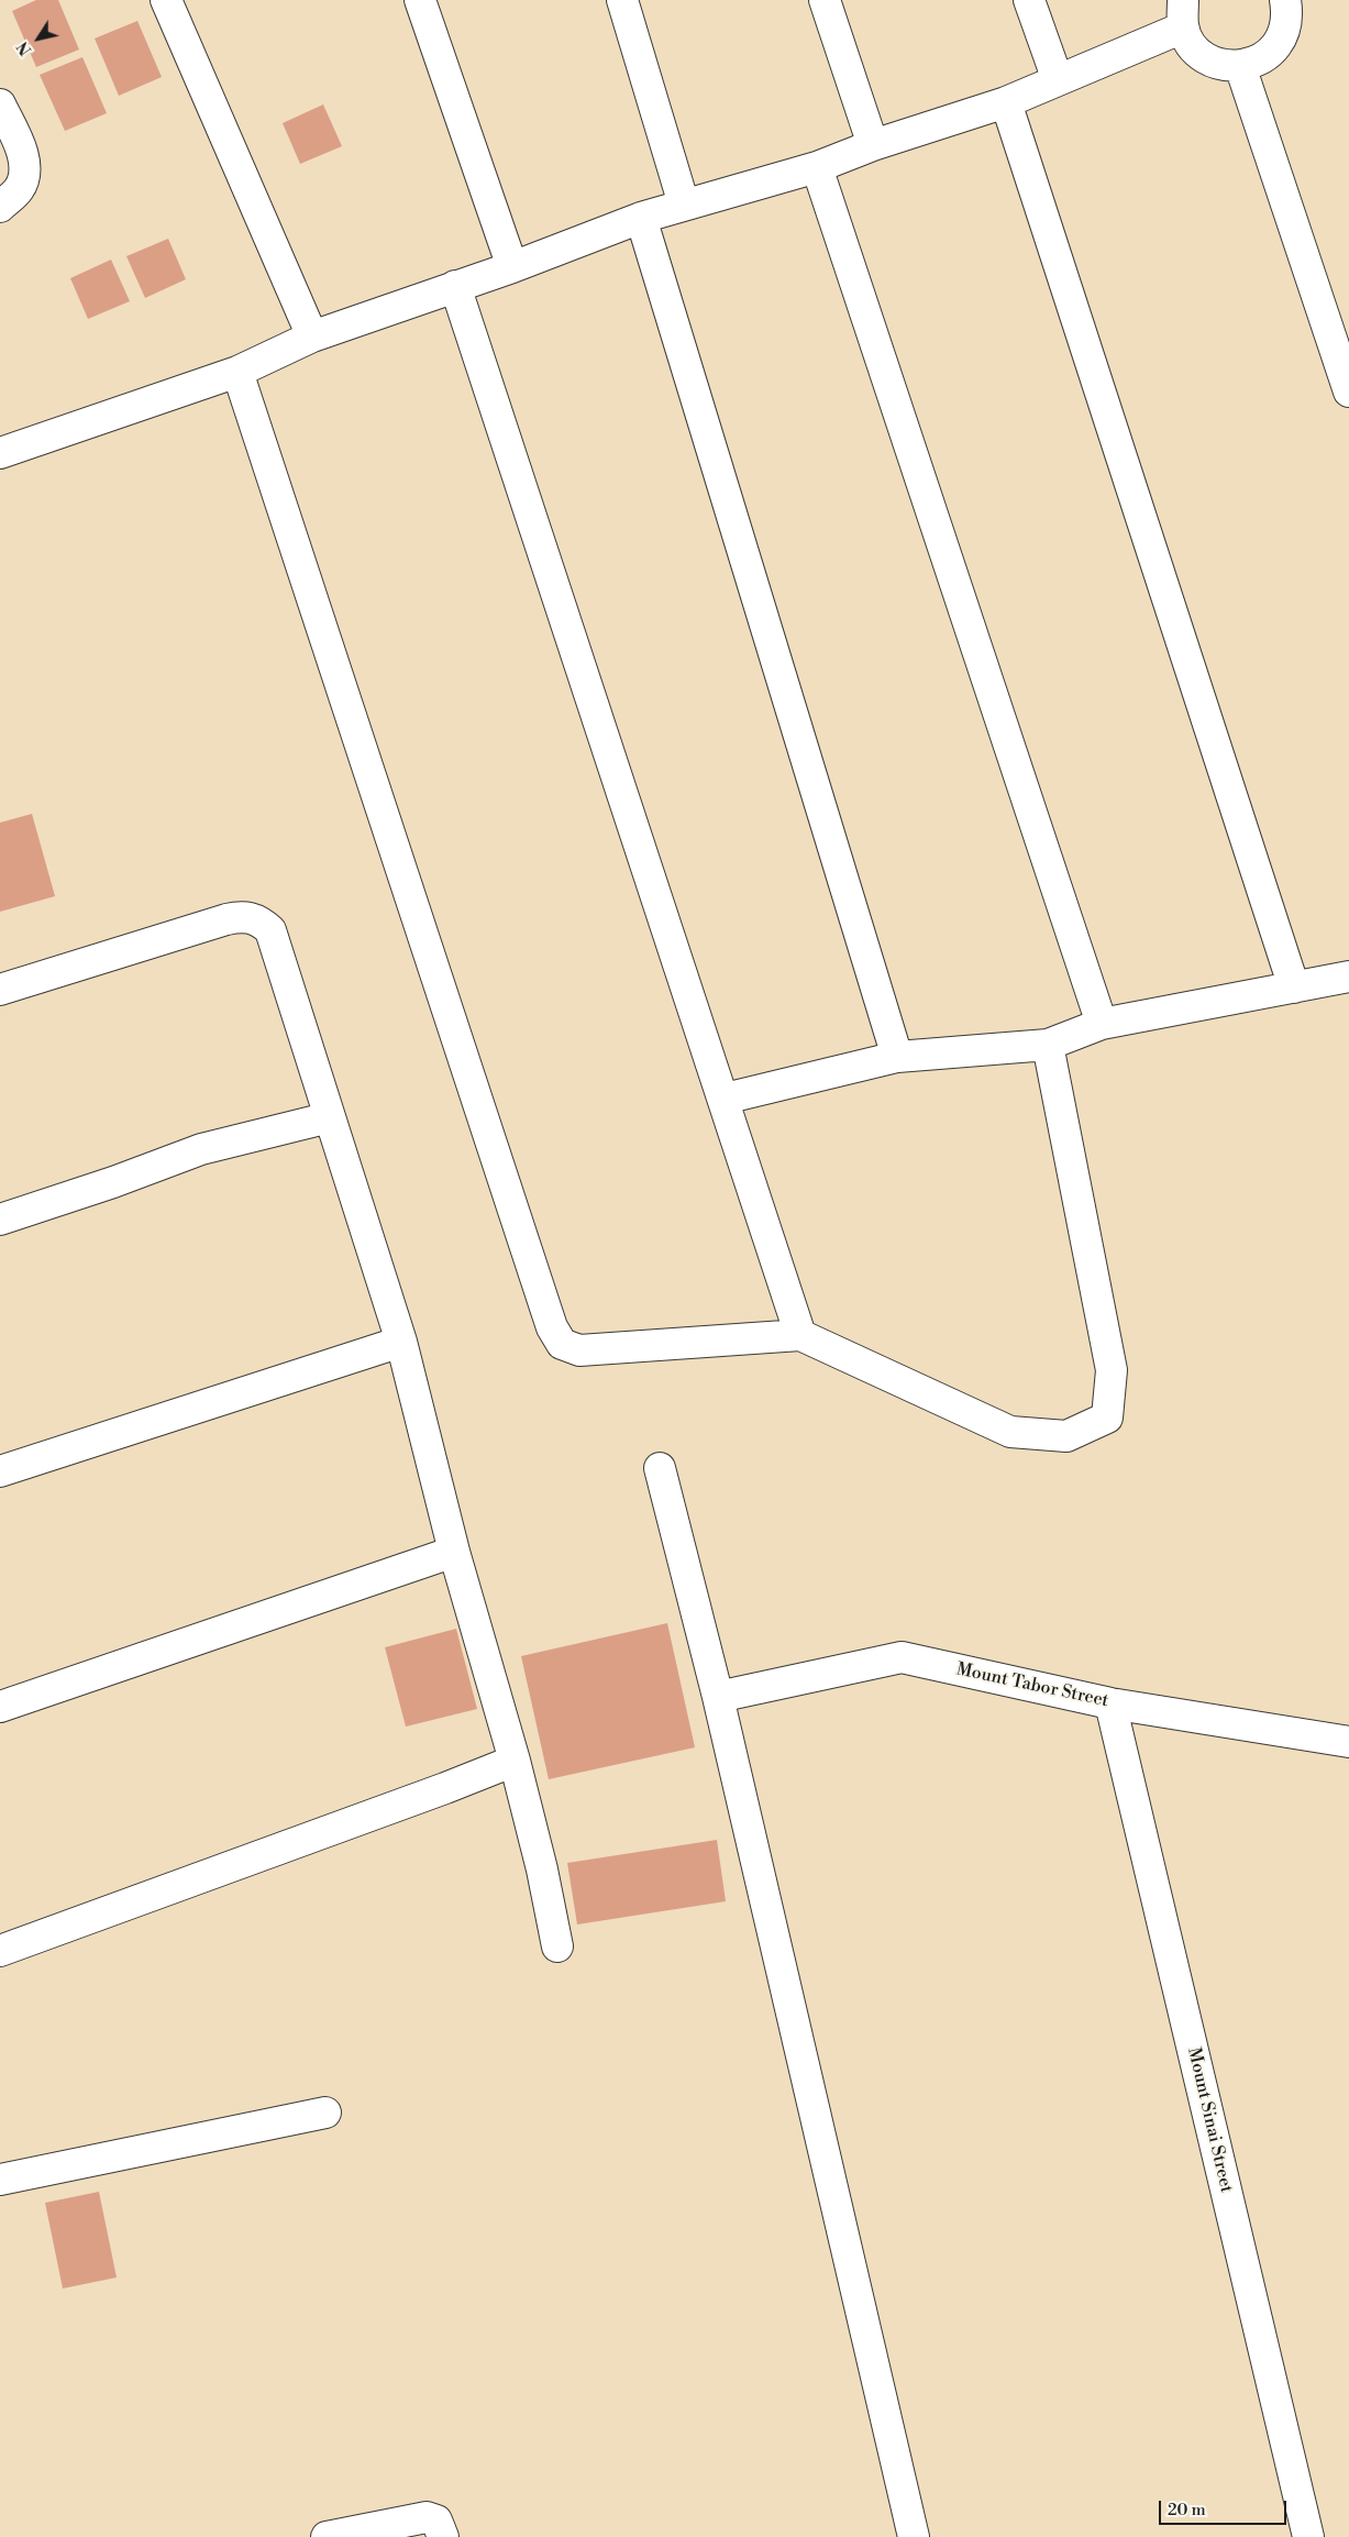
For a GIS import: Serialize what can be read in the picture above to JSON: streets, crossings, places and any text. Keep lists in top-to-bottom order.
{
  "streets": {
    "street": ["Mount Tabor Street", "Mount Sinai Street"]
  },
  "crossings": [
    ["Mount Tabor Street", "Mount Sinai Street"]
  ],
  "scale_bar": "20 m",
  "north": "bottom left"
}
